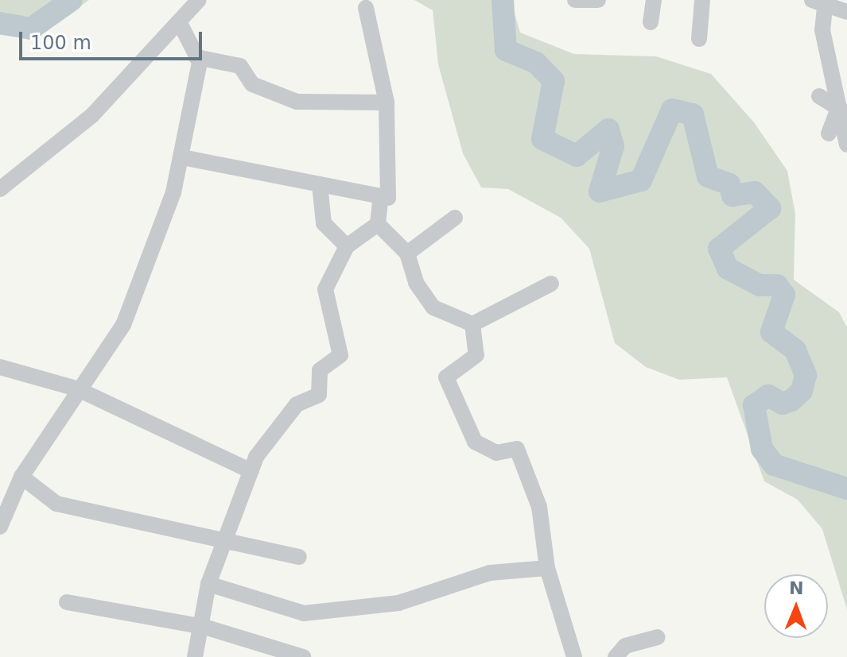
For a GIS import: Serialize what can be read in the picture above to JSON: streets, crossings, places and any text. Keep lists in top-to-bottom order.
{
  "scale_bar": "100 m",
  "north": "top"
}
